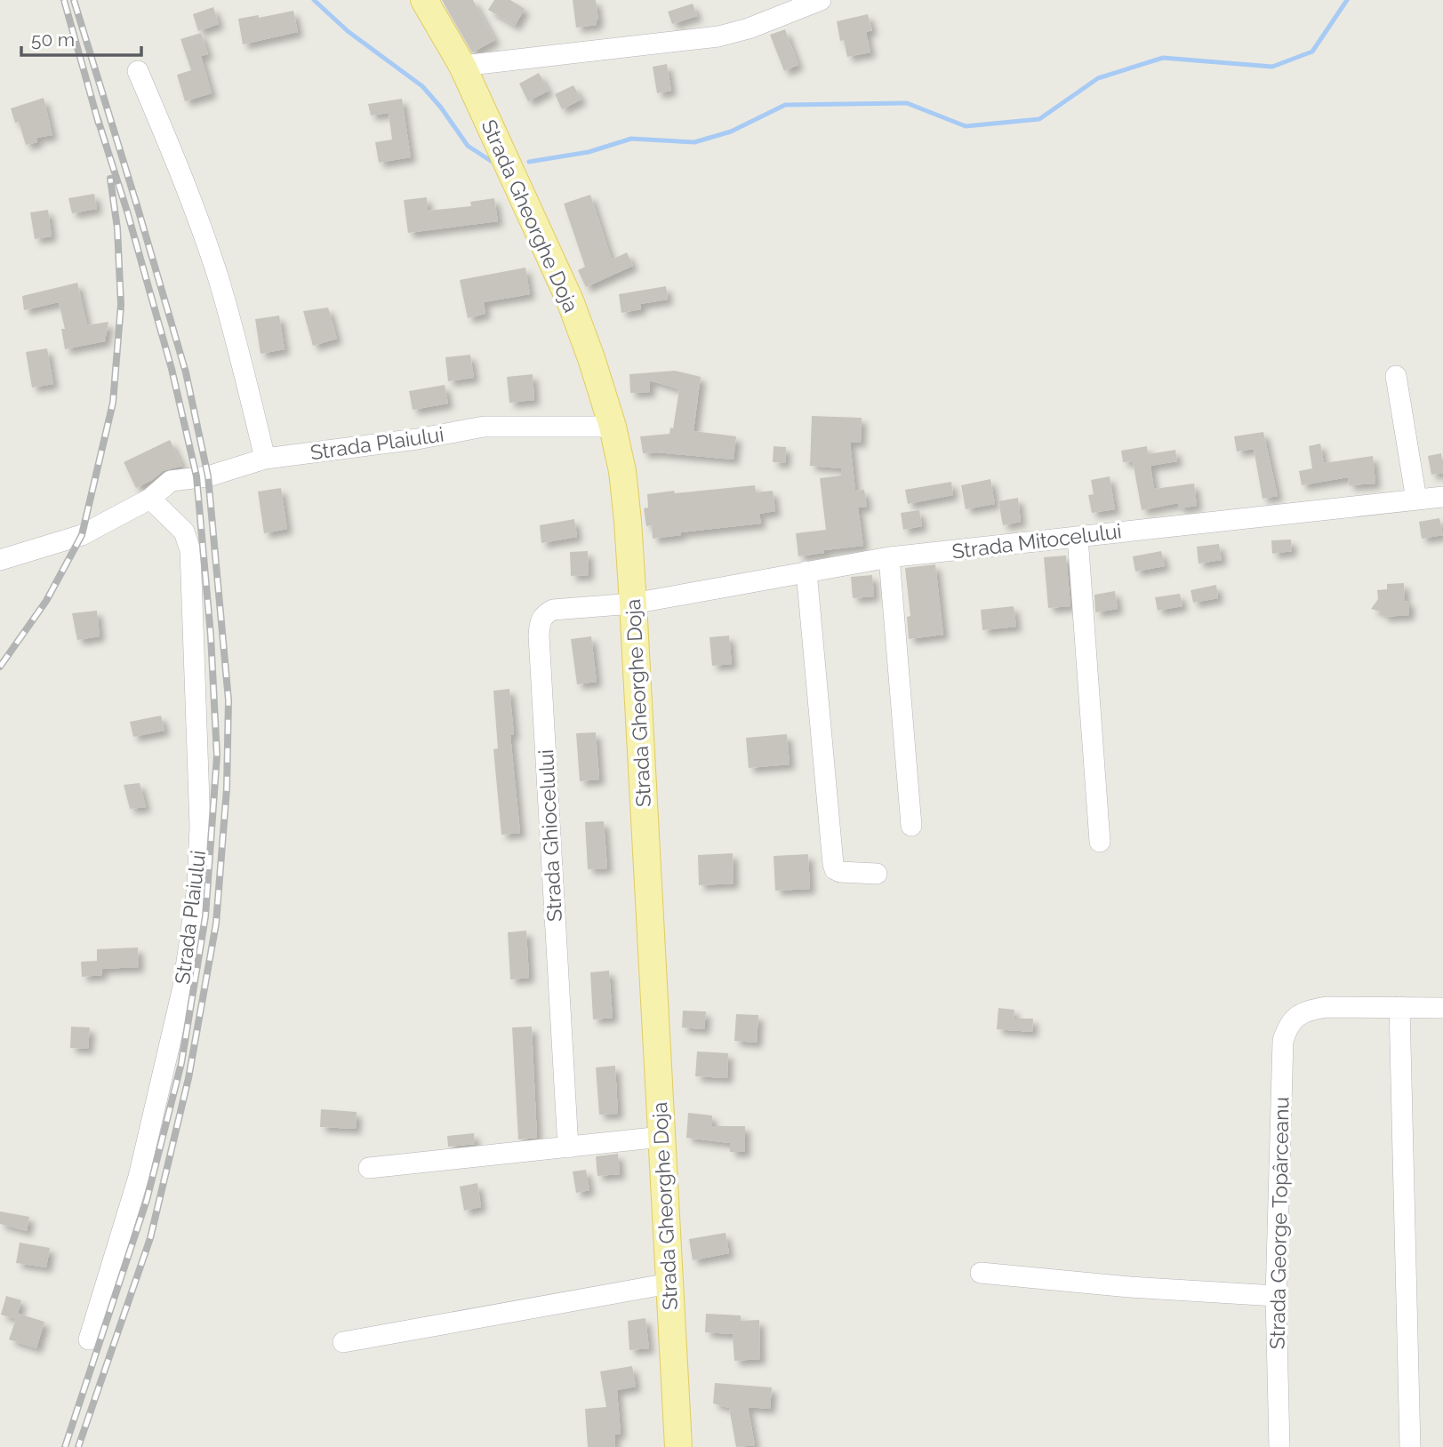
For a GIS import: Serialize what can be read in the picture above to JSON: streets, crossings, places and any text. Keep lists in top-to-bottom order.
{
  "streets": {
    "main road": ["Strada Gheorghe Doja"],
    "street": [
      "Strada Plaiului",
      "Strada Mitocelului",
      "Strada Ghiocelului",
      "Strada George Topârceanu"
    ]
  },
  "crossings": [
    ["Strada Gheorghe Doja", "Strada Plaiului"],
    ["Strada Gheorghe Doja", "Strada Mitocelului"],
    ["Strada Gheorghe Doja", "Strada Ghiocelului"],
    ["Strada Mitocelului", "Strada Ghiocelului"]
  ],
  "scale_bar": "50 m"
}
